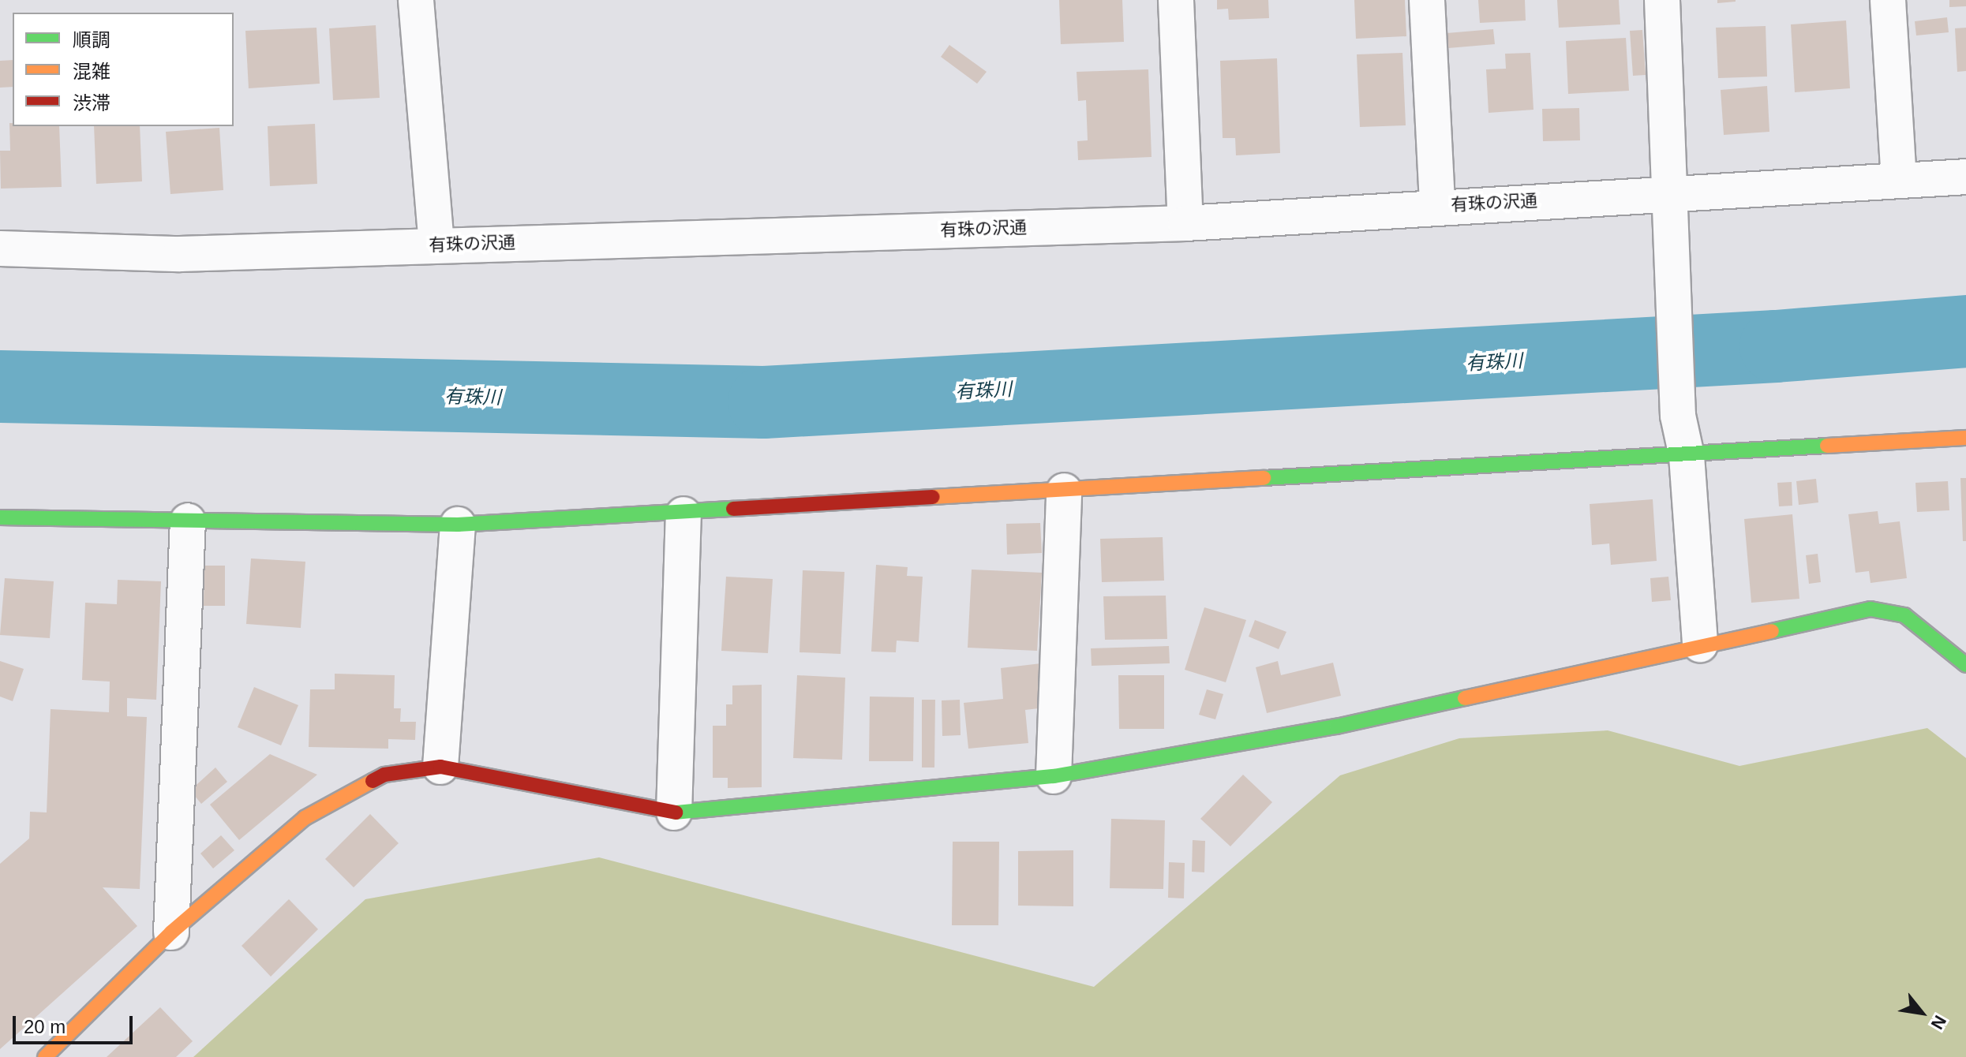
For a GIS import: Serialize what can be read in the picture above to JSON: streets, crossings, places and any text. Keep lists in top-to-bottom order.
{
  "streets": {
    "street": ["有珠の沢通"]
  },
  "water": ["有珠川"],
  "legend": ["順調", "混雑", "渋滞"],
  "scale_bar": "20 m",
  "north": "bottom right"
}
